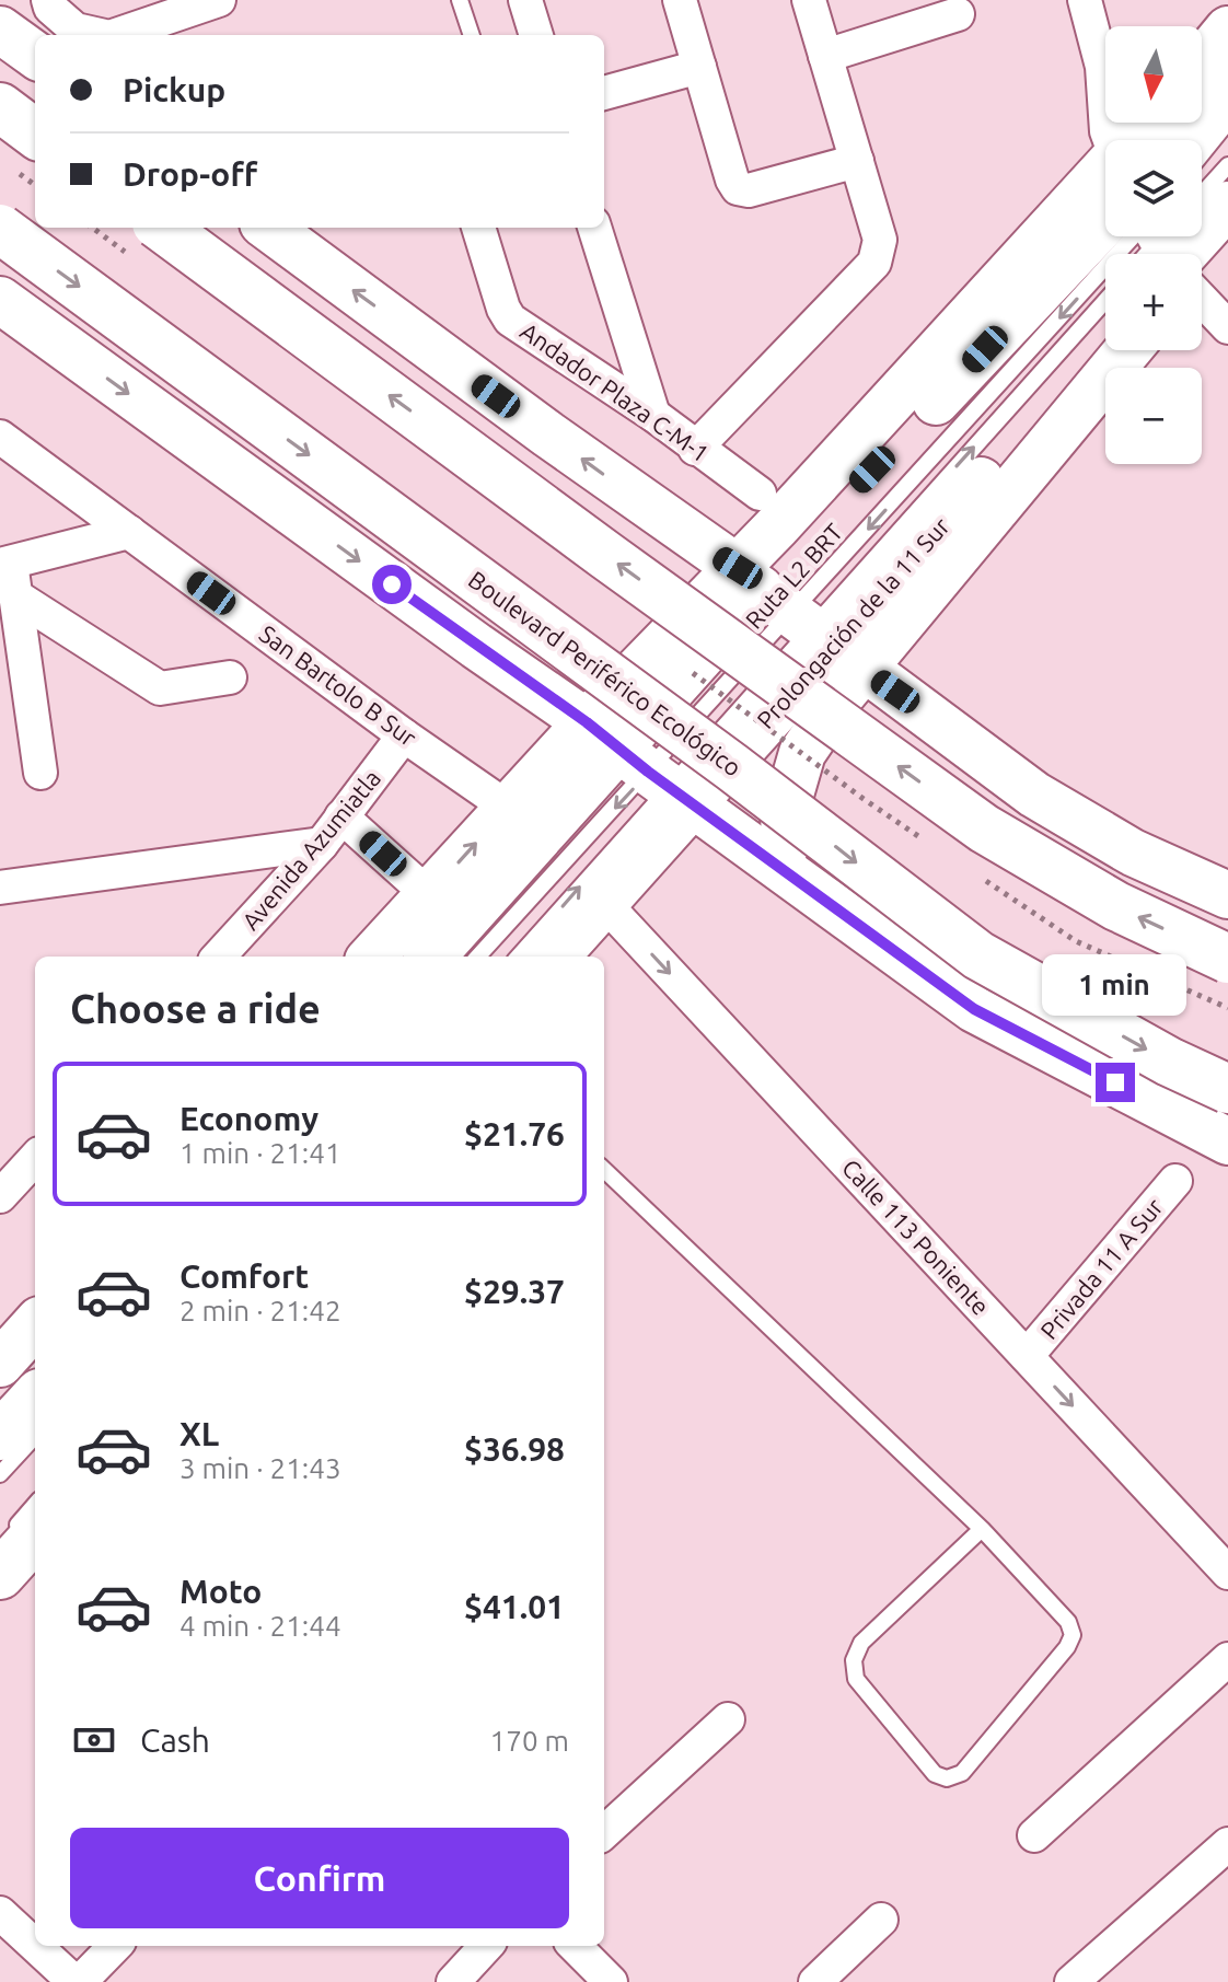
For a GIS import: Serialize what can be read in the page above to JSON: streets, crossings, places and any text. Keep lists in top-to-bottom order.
{
  "streets": {
    "main road": ["Prolongación de la 11 Sur", "Boulevard Periférico Ecológico"],
    "street": [
      "Andador Plaza C-M-1",
      "San Bartolo B Sur",
      "Avenida Azumiatla",
      "Calle 113 Poniente",
      "Privada 11 A Sur"
    ],
    "lane": ["Ruta L2 BRT"]
  },
  "crossings": [
    ["Ruta L2 BRT", "Prolongación de la 11 Sur"],
    ["Prolongación de la 11 Sur", "Calle 113 Poniente"],
    ["San Bartolo B Sur", "Avenida Azumiatla"],
    ["Calle 113 Poniente", "Privada 11 A Sur"]
  ],
  "one_way": ["Ruta L2 BRT"],
  "north": "bottom",
  "page": {
    "map_buttons": ["+", "−"],
    "banner": ["Pickup", "Drop-off"],
    "bubble": "1 min",
    "heading": "Choose a ride",
    "list": [
      {
        "name": "Economy",
        "note": "1 min · 21:41",
        "value": "$21.76"
      },
      {
        "name": "Comfort",
        "note": "2 min · 21:42",
        "value": "$29.37"
      },
      {
        "name": "XL",
        "note": "3 min · 21:43",
        "value": "$36.98"
      },
      {
        "name": "Moto",
        "note": "4 min · 21:44",
        "value": "$41.01"
      }
    ],
    "pay": ["Cash", "170 m"],
    "buttons": "Confirm"
  }
}
